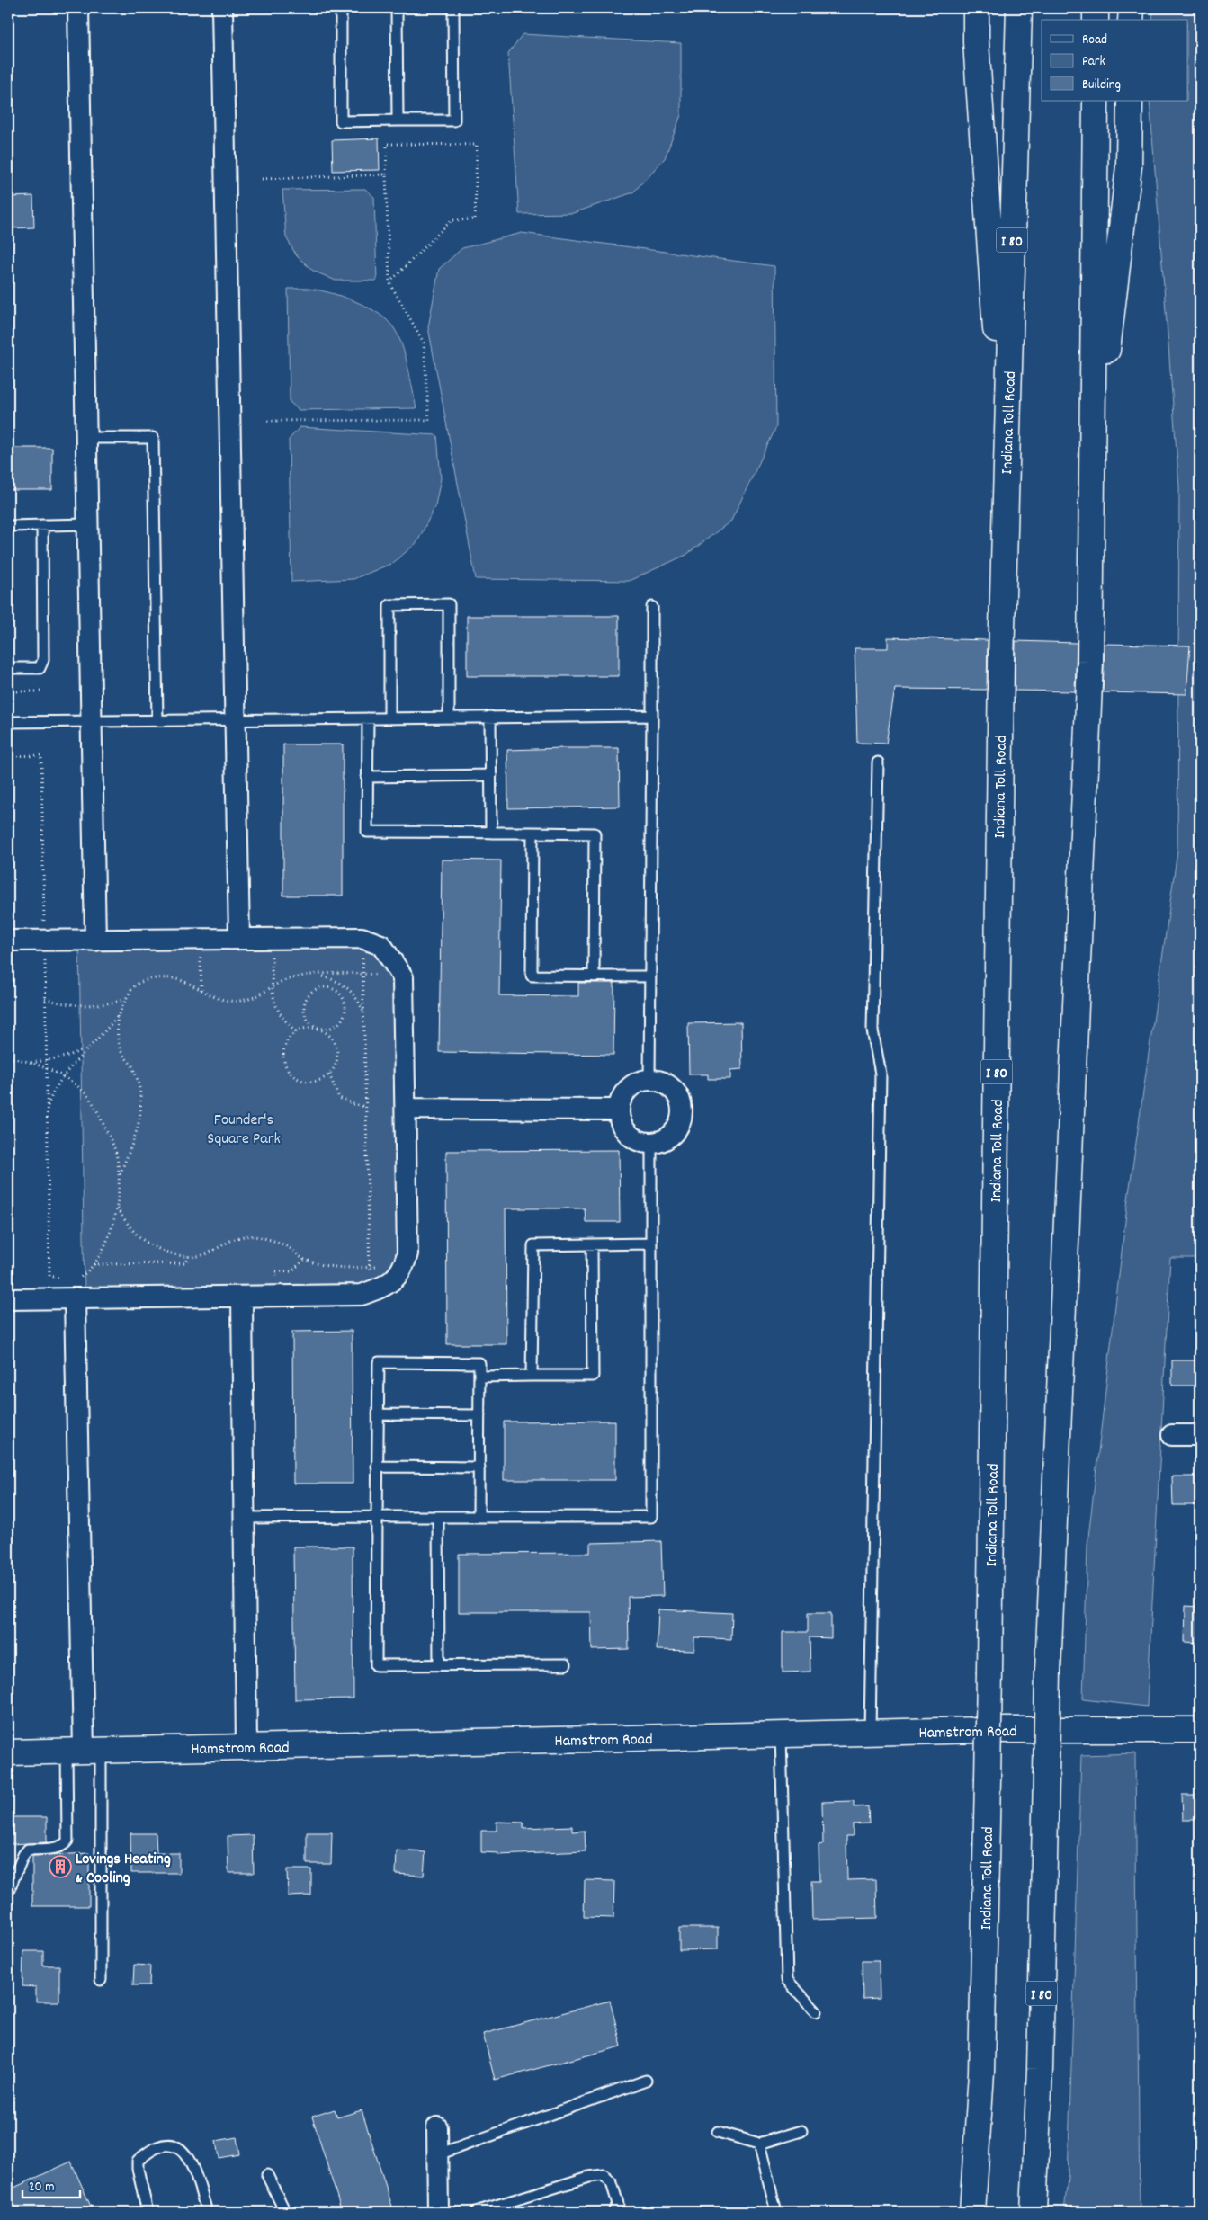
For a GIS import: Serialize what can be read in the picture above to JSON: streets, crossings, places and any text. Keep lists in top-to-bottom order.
{
  "streets": {
    "main road": ["I 80", "Indiana Toll Road", "Hamstrom Road"]
  },
  "parks": ["Founder's Square Park"],
  "places": {
    "building": ["Lovings Heating & Cooling"]
  },
  "legend": ["Road", "Park", "Building"],
  "scale_bar": "20 m"
}
